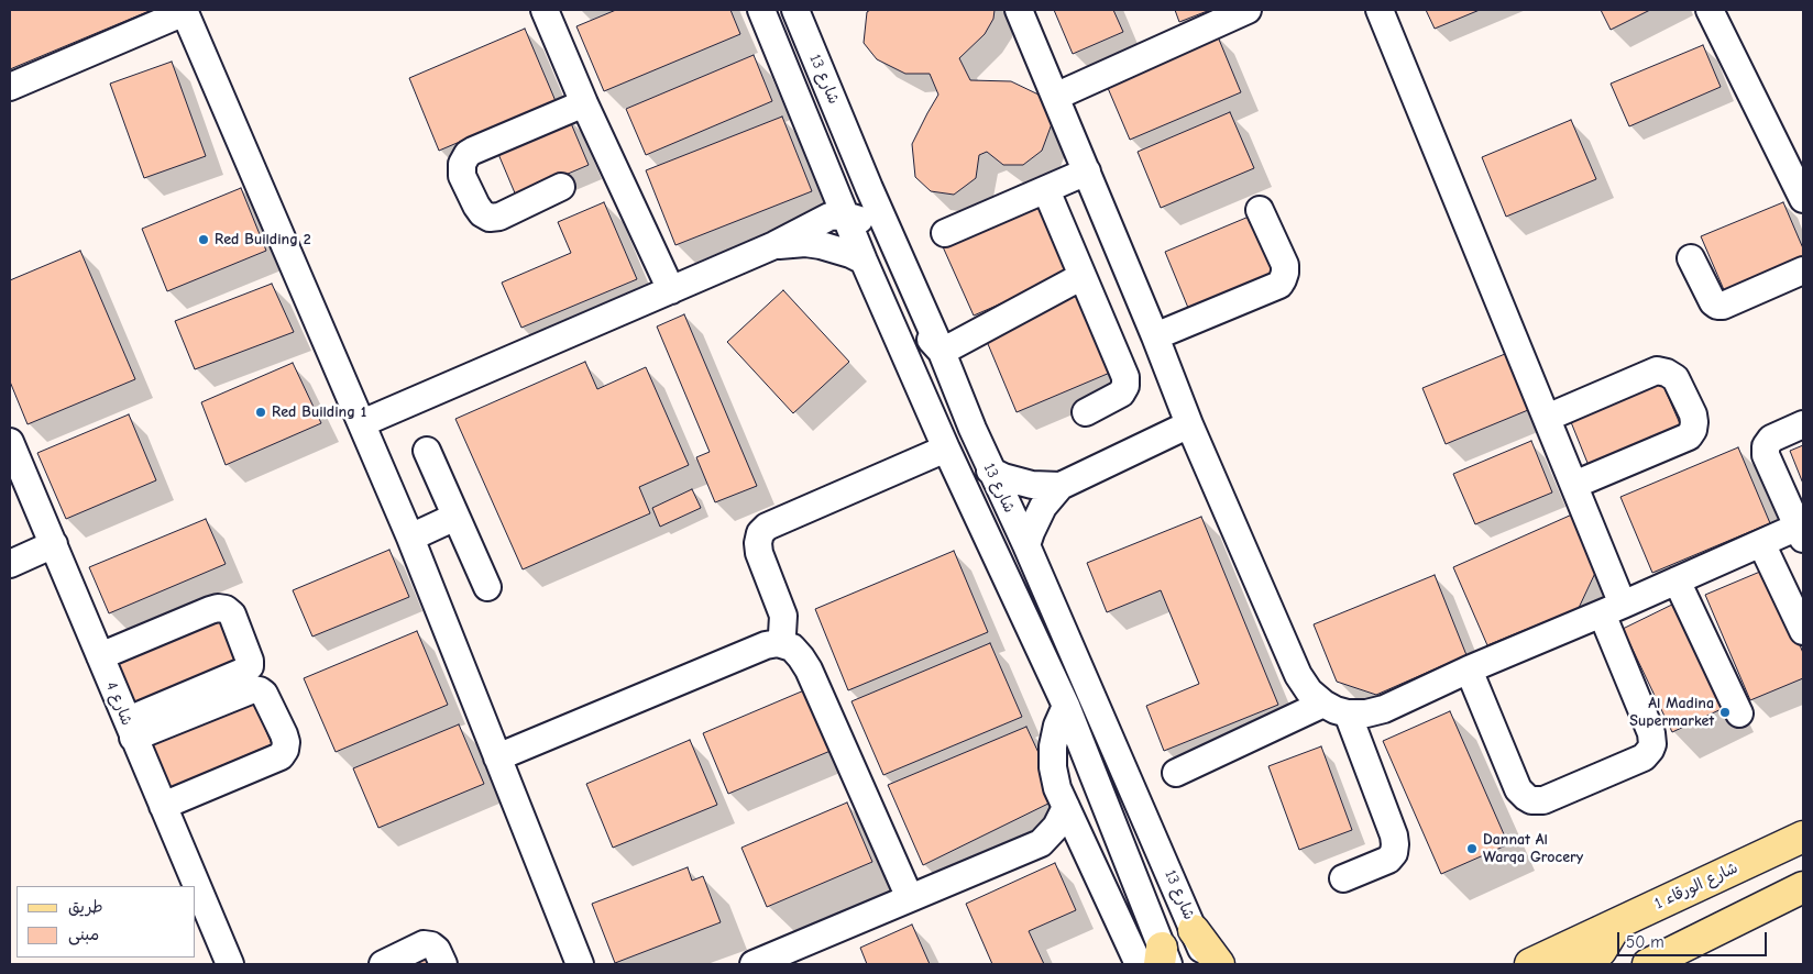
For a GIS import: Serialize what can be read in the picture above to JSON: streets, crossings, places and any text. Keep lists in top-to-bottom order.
{
  "streets": {
    "main road": ["شارع الورقاء 1"],
    "street": ["شارع 13", "شارع 4"]
  },
  "places": [
    "Red Building 2",
    "Red Building 1",
    "Al Madina Supermarket",
    "Dannat Al Warqa Grocery"
  ],
  "legend": ["طريق", "مبنى"],
  "scale_bar": "50 m"
}
